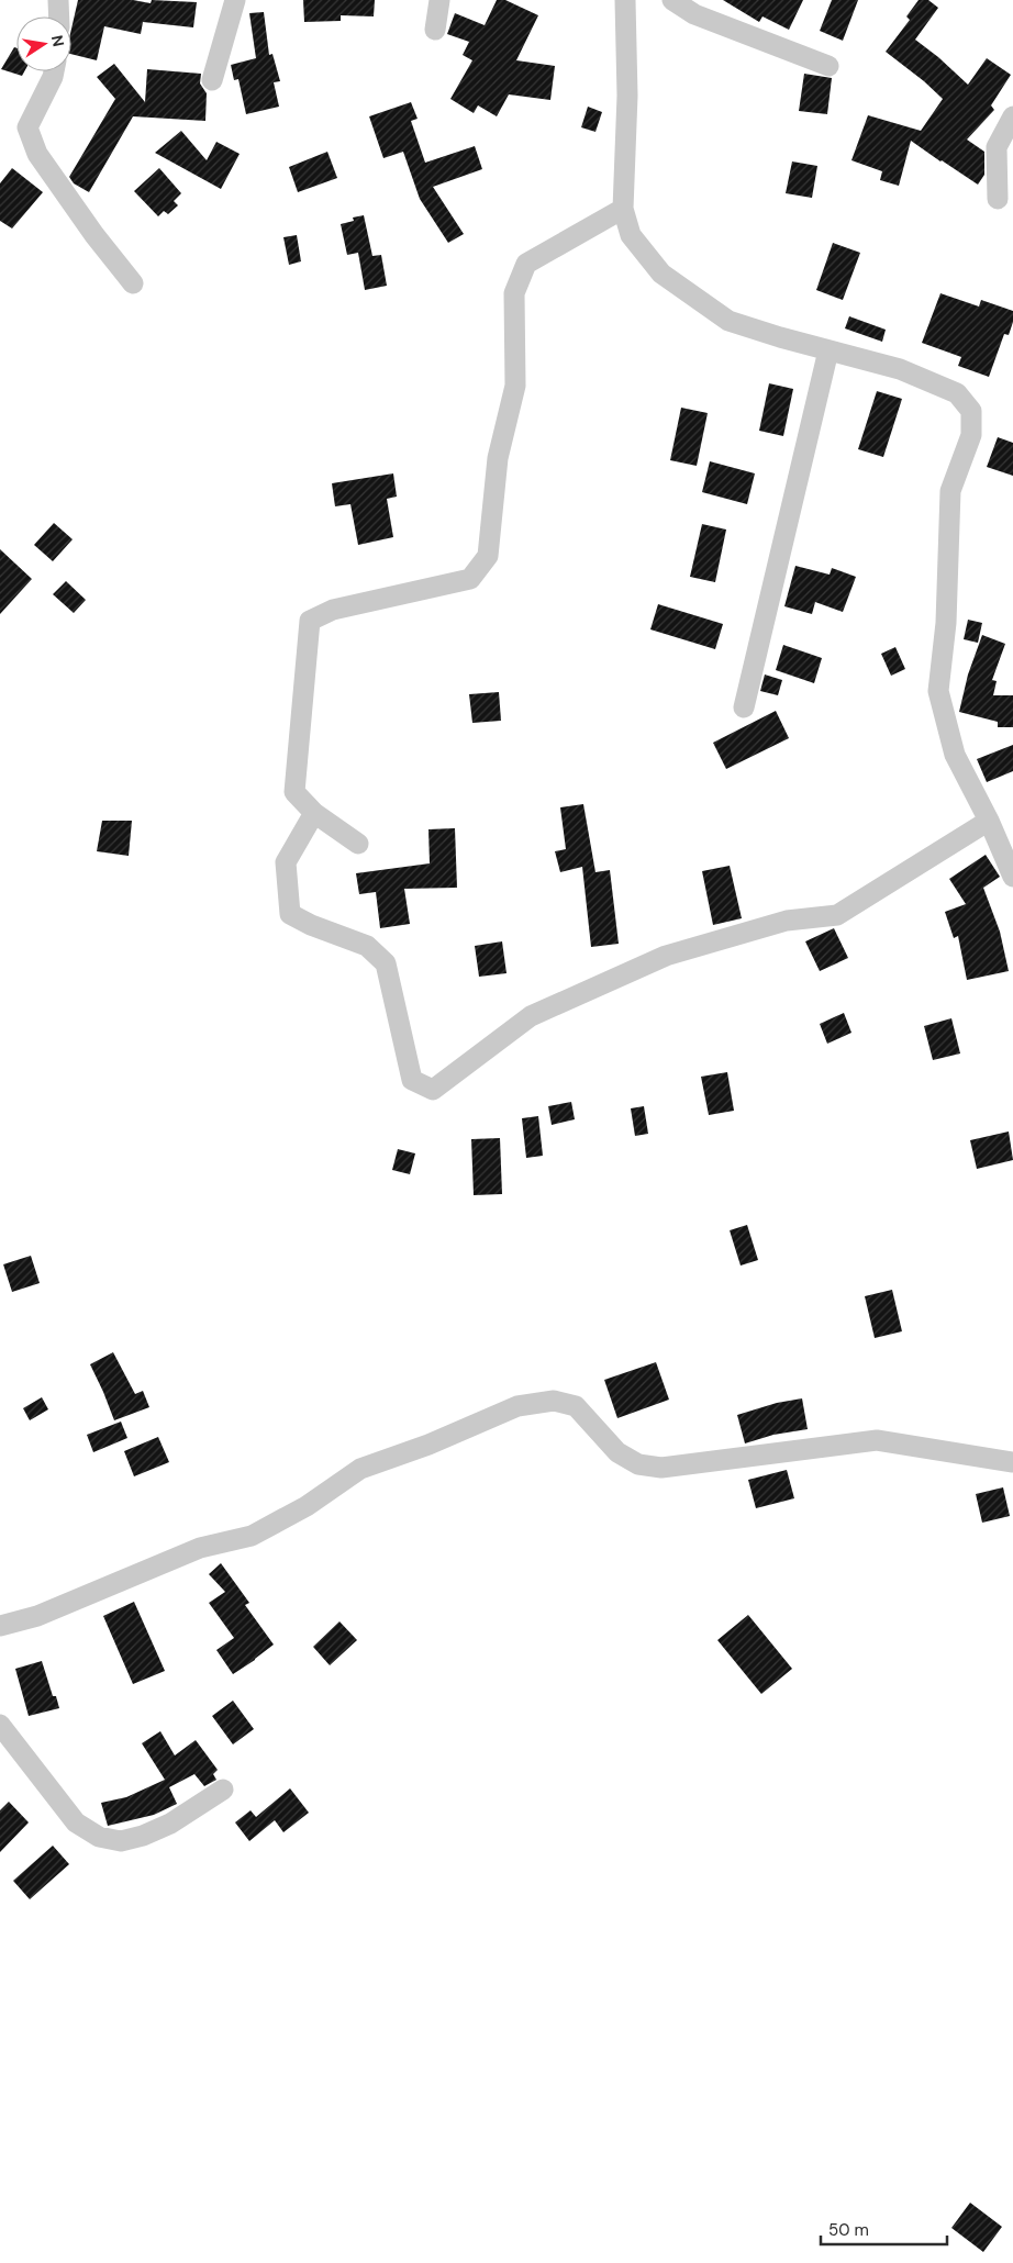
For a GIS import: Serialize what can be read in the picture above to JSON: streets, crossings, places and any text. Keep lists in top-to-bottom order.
{
  "scale_bar": "50 m",
  "north": "right"
}
